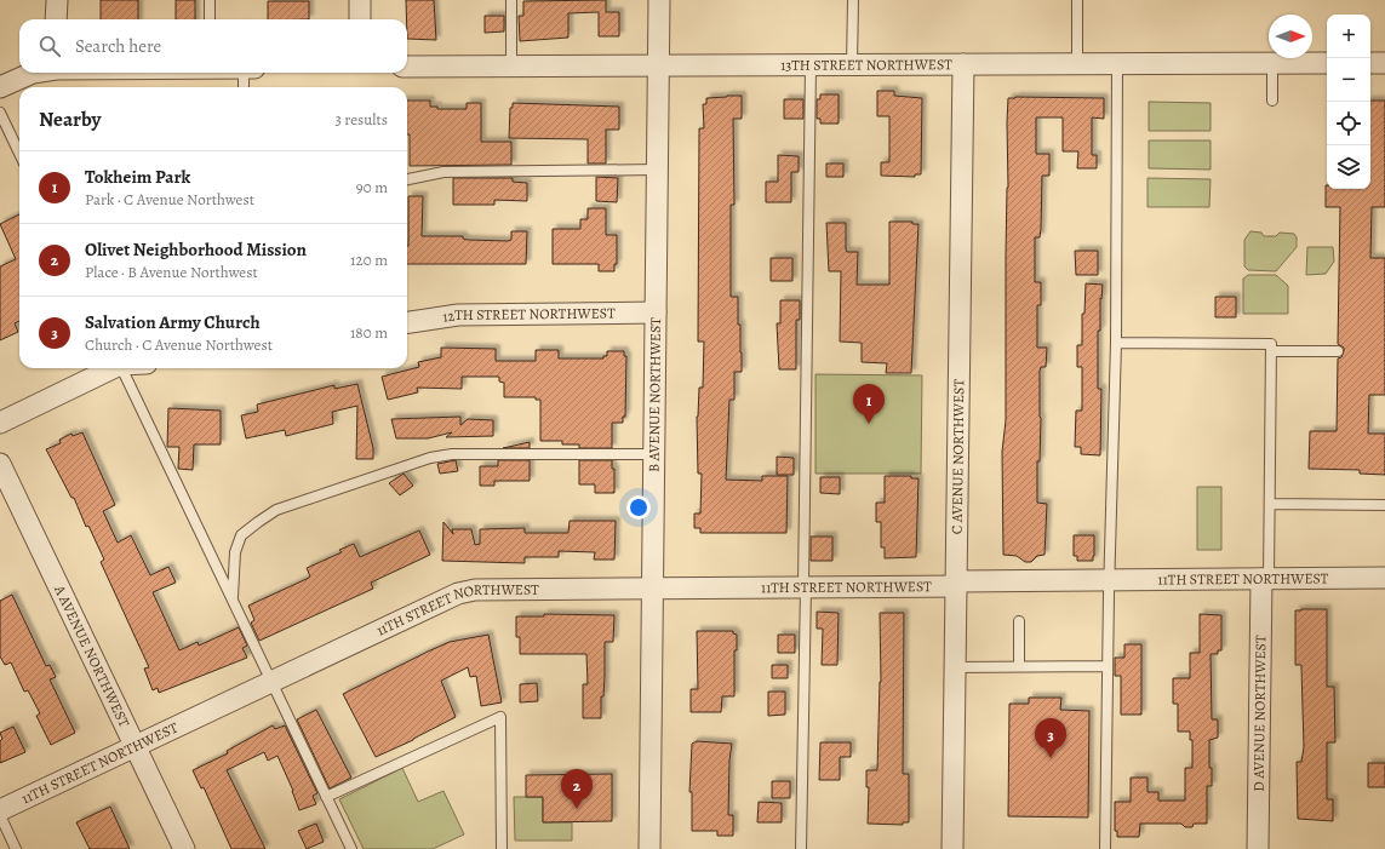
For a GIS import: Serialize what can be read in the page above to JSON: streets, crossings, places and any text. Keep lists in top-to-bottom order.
{
  "streets": {
    "street": [
      "13TH STREET NORTHWEST",
      "12TH STREET NORTHWEST",
      "B AVENUE NORTHWEST",
      "C AVENUE NORTHWEST",
      "11TH STREET NORTHWEST",
      "A AVENUE NORTHWEST",
      "D AVENUE NORTHWEST"
    ]
  },
  "crossings": [
    ["13TH STREET NORTHWEST", "B AVENUE NORTHWEST"],
    ["13TH STREET NORTHWEST", "C AVENUE NORTHWEST"],
    ["12TH STREET NORTHWEST", "B AVENUE NORTHWEST"],
    ["B AVENUE NORTHWEST", "11TH STREET NORTHWEST"],
    ["C AVENUE NORTHWEST", "11TH STREET NORTHWEST"],
    ["11TH STREET NORTHWEST", "A AVENUE NORTHWEST"],
    ["11TH STREET NORTHWEST", "D AVENUE NORTHWEST"]
  ],
  "north": "right",
  "page": {
    "map_buttons": ["+", "−"],
    "search": "Search here",
    "heading": ["Nearby", "3 results"],
    "list": [
      {
        "mark": "1",
        "name": "Tokheim Park",
        "note": "Park · C Avenue Northwest",
        "value": "90 m"
      },
      {
        "mark": "2",
        "name": "Olivet Neighborhood Mission",
        "note": "Place · B Avenue Northwest",
        "value": "120 m"
      },
      {
        "mark": "3",
        "name": "Salvation Army Church",
        "note": "Church · C Avenue Northwest",
        "value": "180 m"
      }
    ],
    "pins": ["1", "3", "2"]
  }
}
